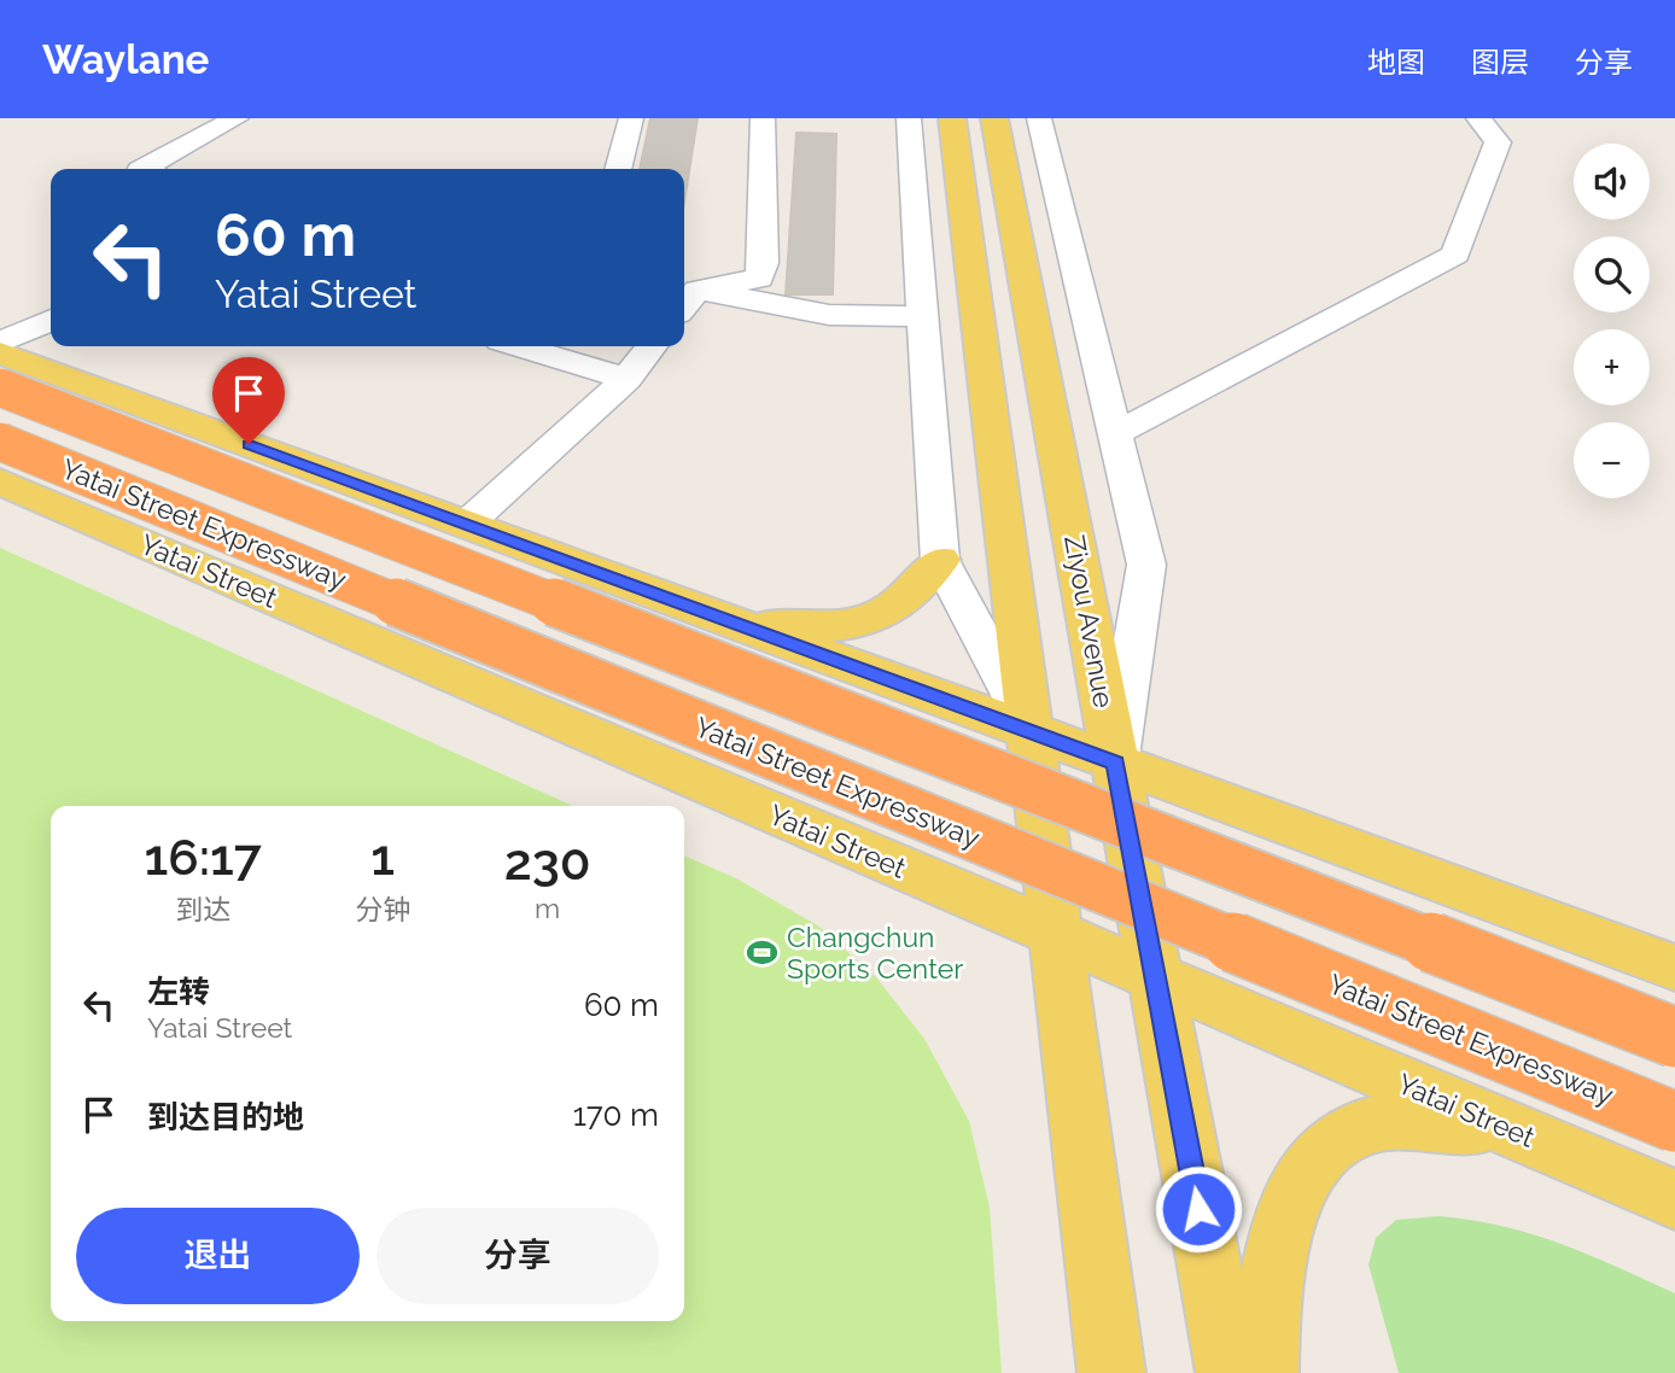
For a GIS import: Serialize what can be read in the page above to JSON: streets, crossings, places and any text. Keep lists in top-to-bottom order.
{
  "streets": {
    "highway": ["Yatai Street Expressway"],
    "main road": ["Yatai Street", "Ziyou Avenue"]
  },
  "crossings": [
    ["Yatai Street", "Ziyou Avenue"]
  ],
  "places": {
    "sports": ["Changchun Sports Center"]
  },
  "page": {
    "header": "Waylane",
    "nav": ["地图", "图层", "分享"],
    "map_buttons": ["+", "−"],
    "turn": ["60 m", "Yatai Street"],
    "eta": [
      "16:17",
      "到达",
      "1",
      "分钟",
      "230",
      "m"
    ],
    "list": [
      {
        "name": "左转",
        "note": "Yatai Street",
        "value": "60 m"
      },
      {
        "name": "到达目的地",
        "value": "170 m"
      }
    ],
    "buttons": ["退出", "分享"]
  }
}
